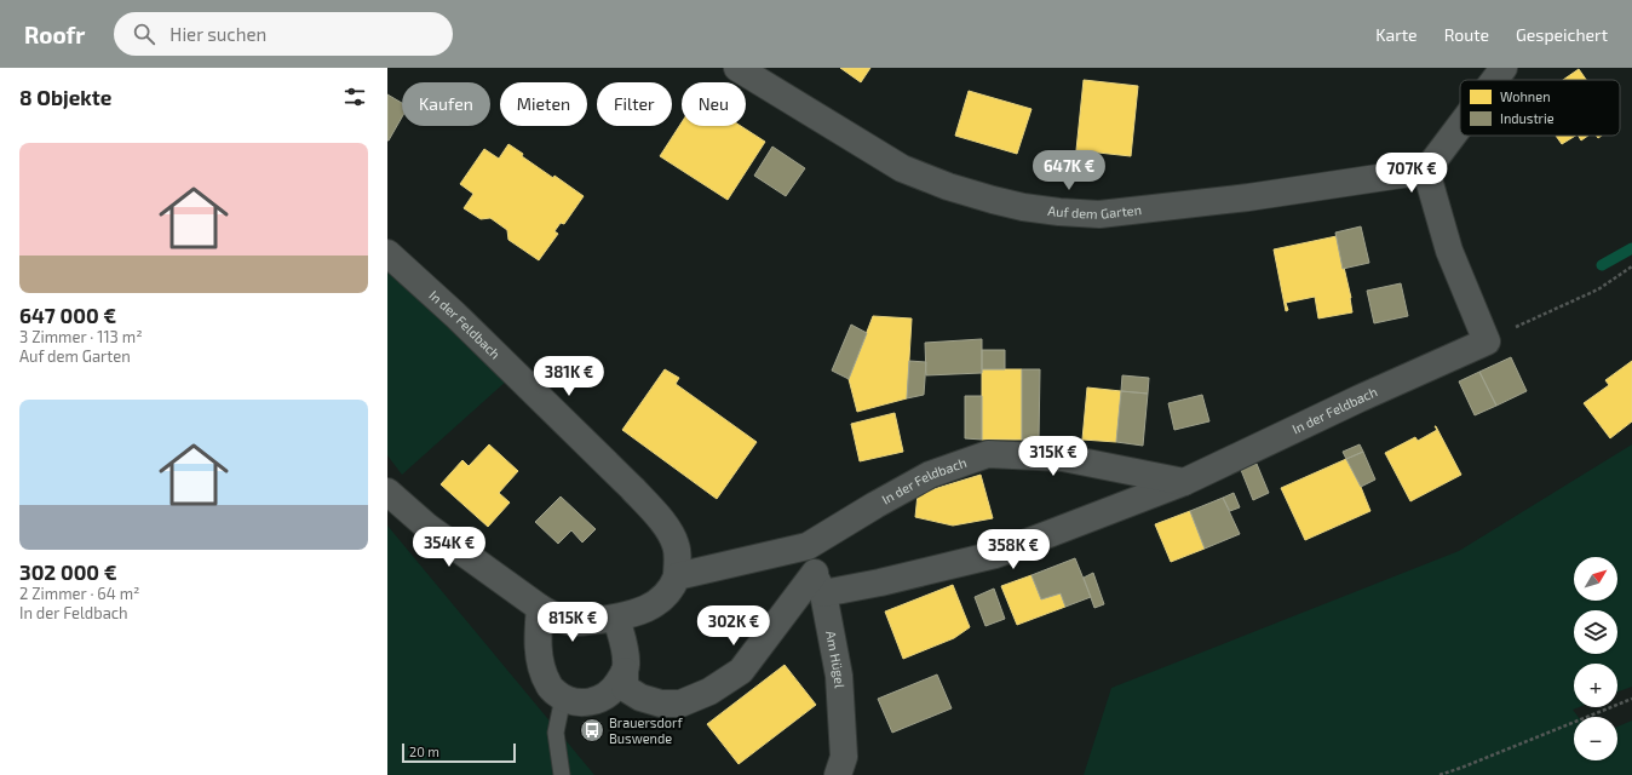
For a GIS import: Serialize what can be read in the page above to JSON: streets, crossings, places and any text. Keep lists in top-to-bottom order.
{
  "streets": {
    "street": ["Auf dem Garten", "In der Feldbach", "Am Hügel"]
  },
  "crossings": [
    ["In der Feldbach", "Am Hügel"]
  ],
  "places": {
    "bus stop": ["Brauersdorf Buswende"]
  },
  "legend": ["Wohnen", "Industrie"],
  "scale_bar": "20 m",
  "north": "top right",
  "page": {
    "header": "Roofr",
    "search": "Hier suchen",
    "nav": ["Karte", "Route", "Gespeichert"],
    "heading": "8 Objekte",
    "chip": [
      "Kaufen",
      "Mieten",
      "Filter",
      "Neu"
    ],
    "list": [
      {
        "name": "647 000 €",
        "note": "3 Zimmer · 113 m² · Auf dem Garten"
      },
      {
        "name": "302 000 €",
        "note": "2 Zimmer · 64 m² · In der Feldbach"
      }
    ],
    "price": [
      "647K €",
      "707K €",
      "381K €",
      "315K €",
      "354K €",
      "358K €",
      "815K €",
      "302K €"
    ],
    "map_buttons": ["+", "−"],
    "scale": "20 m"
  }
}
